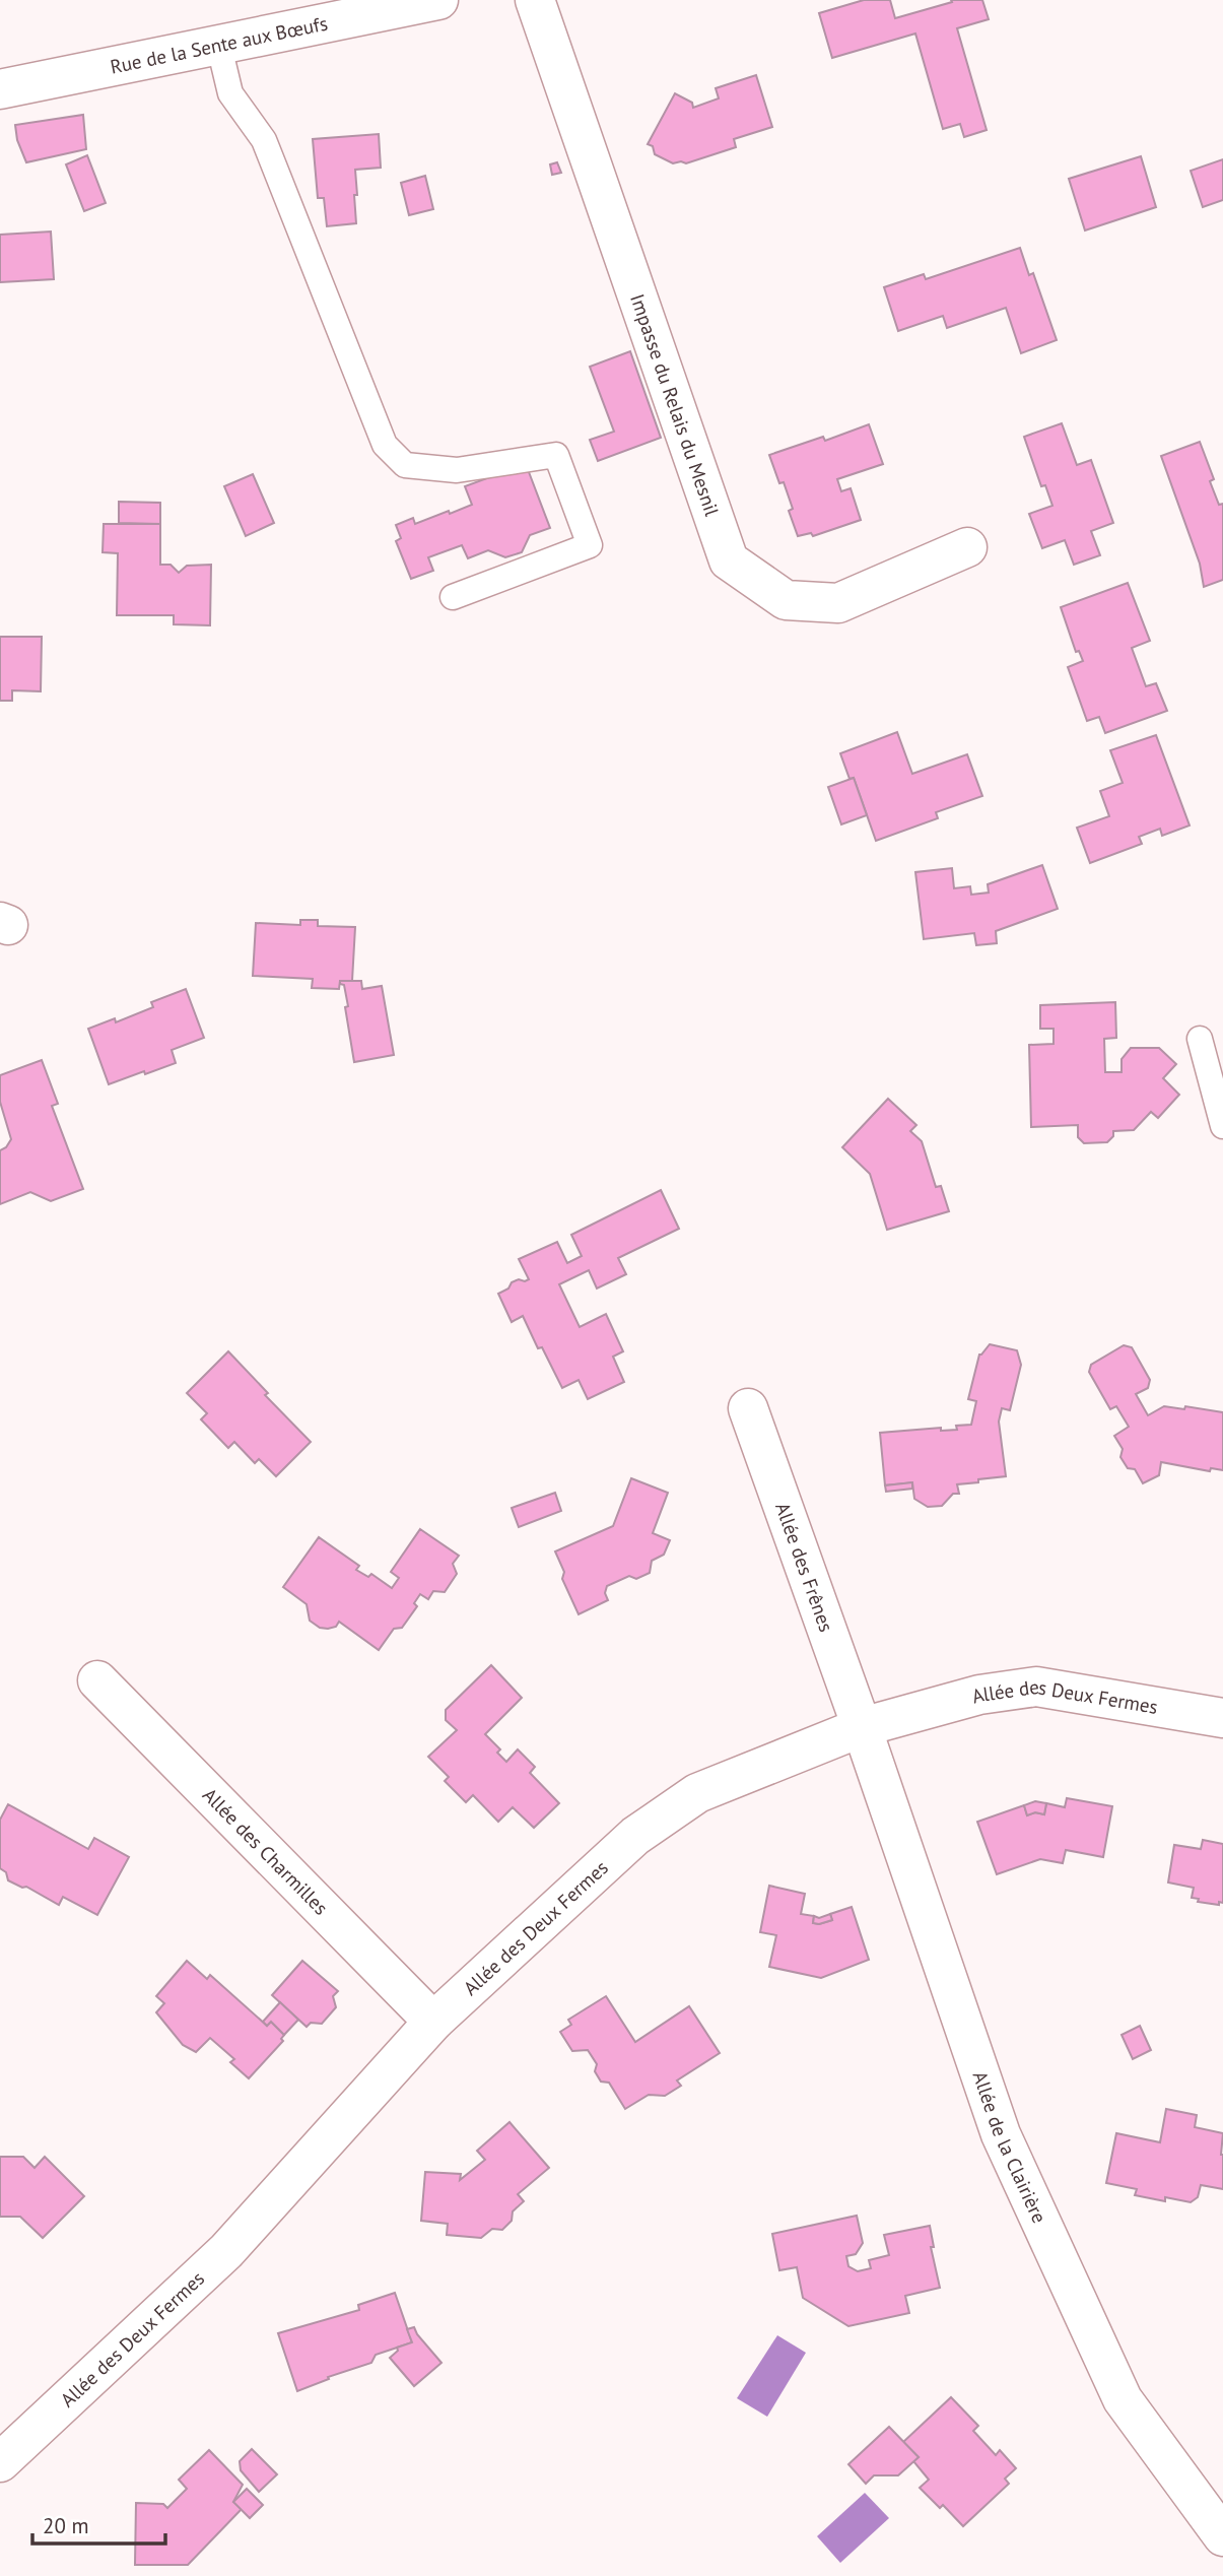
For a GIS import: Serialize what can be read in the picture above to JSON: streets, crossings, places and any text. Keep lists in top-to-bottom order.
{
  "streets": {
    "street": [
      "Rue de la Sente aux Bœufs",
      "Impasse du Relais du Mesnil",
      "Allée des Frênes",
      "Allée des Deux Fermes",
      "Allée des Charmilles",
      "Allée de la Clairière"
    ]
  },
  "crossings": [
    ["Allée des Frênes", "Allée des Deux Fermes"],
    ["Allée des Frênes", "Allée de la Clairière"],
    ["Allée des Deux Fermes", "Allée des Charmilles"],
    ["Allée des Deux Fermes", "Allée de la Clairière"]
  ],
  "scale_bar": "20 m"
}
